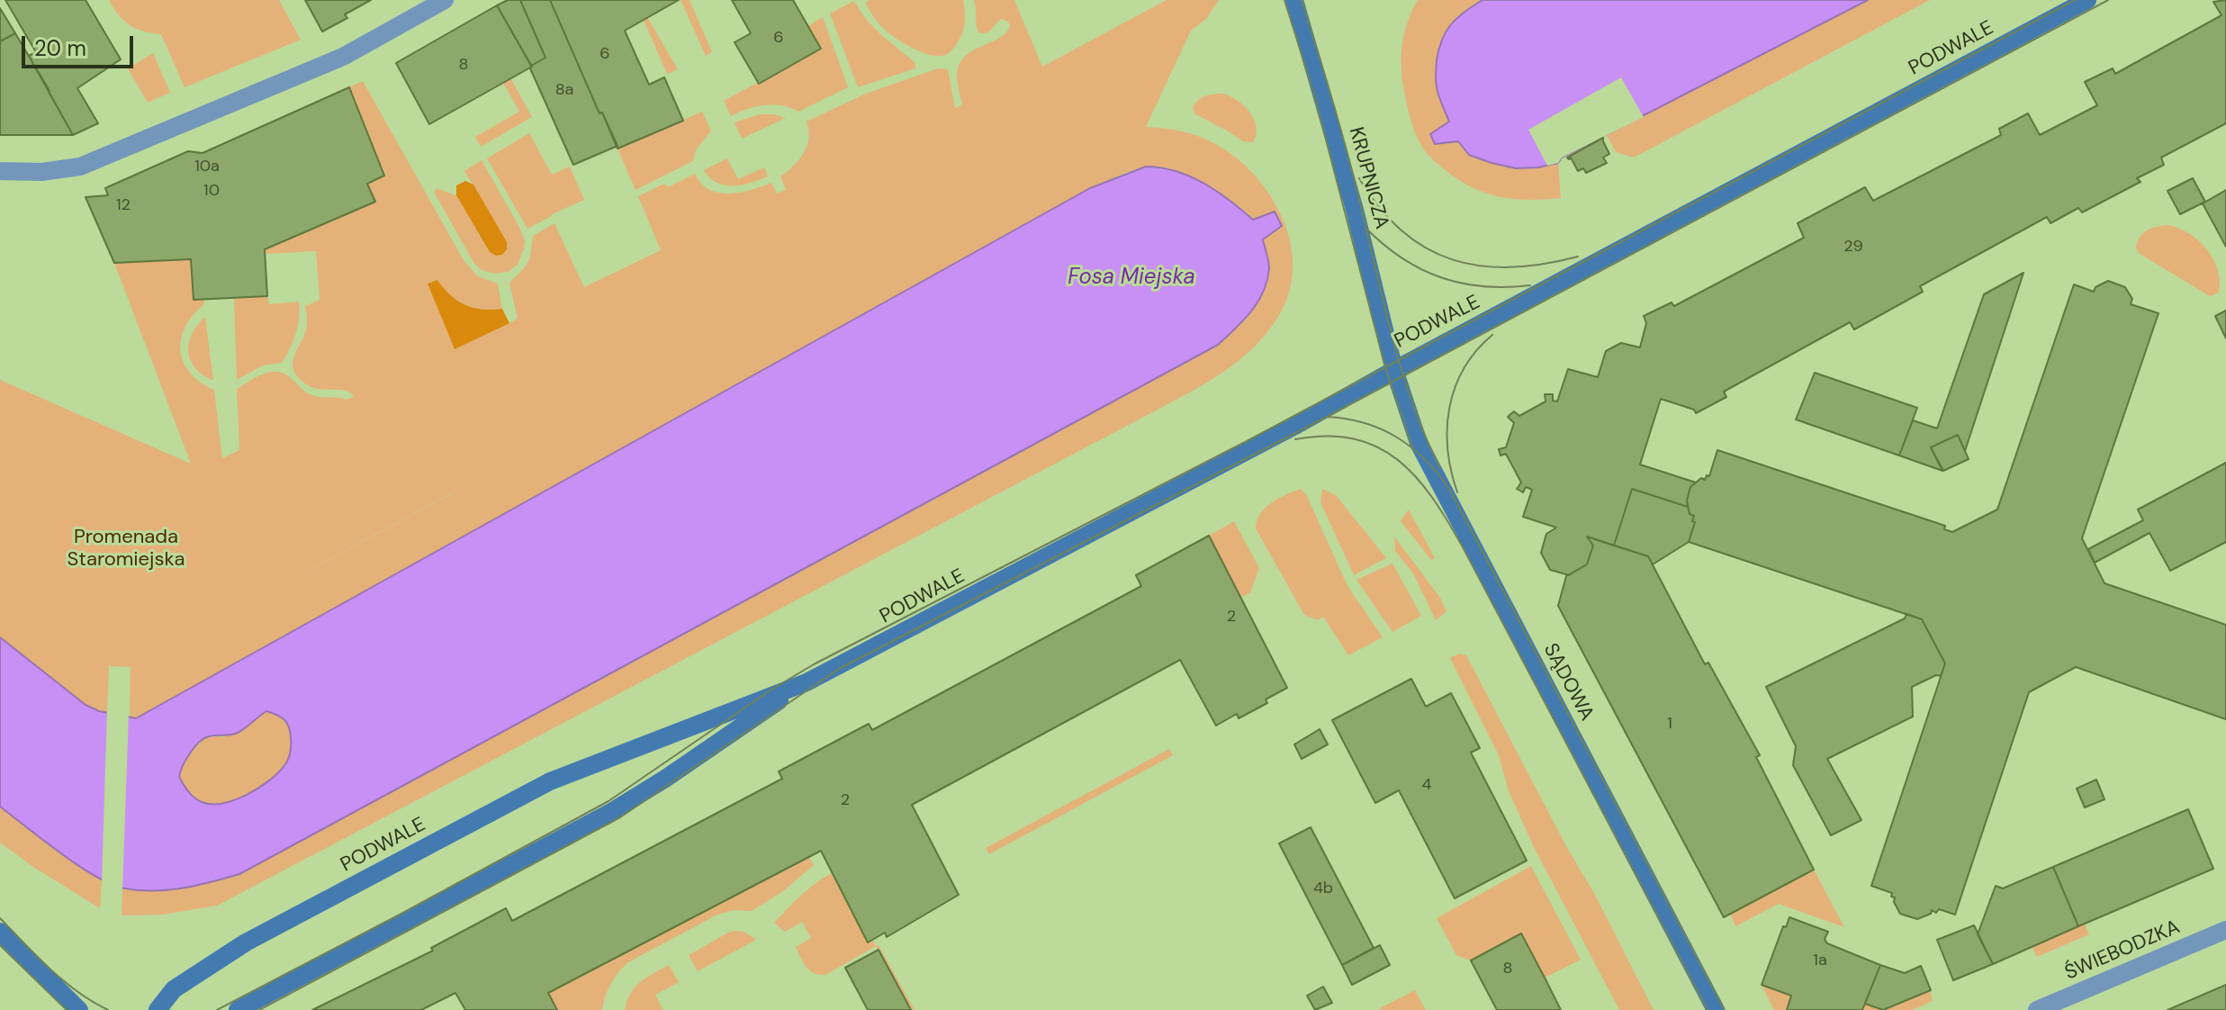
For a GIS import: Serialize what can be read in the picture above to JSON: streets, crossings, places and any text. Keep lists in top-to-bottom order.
{
  "streets": {
    "street": [
      "PODWALE",
      "KRUPNICZA",
      "SĄDOWA",
      "ŚWIEBODZKA"
    ]
  },
  "crossings": [
    ["PODWALE", "KRUPNICZA"],
    ["PODWALE", "SĄDOWA"],
    ["KRUPNICZA", "SĄDOWA"]
  ],
  "water": ["Fosa Miejska"],
  "parks": ["Promenada Staromiejska"],
  "house_numbers": [
    "6",
    "6",
    "8",
    "8a",
    "10a",
    "10",
    "12",
    "29",
    "2",
    "1",
    "4",
    "2",
    "4b",
    "1a",
    "8"
  ],
  "scale_bar": "20 m"
}
